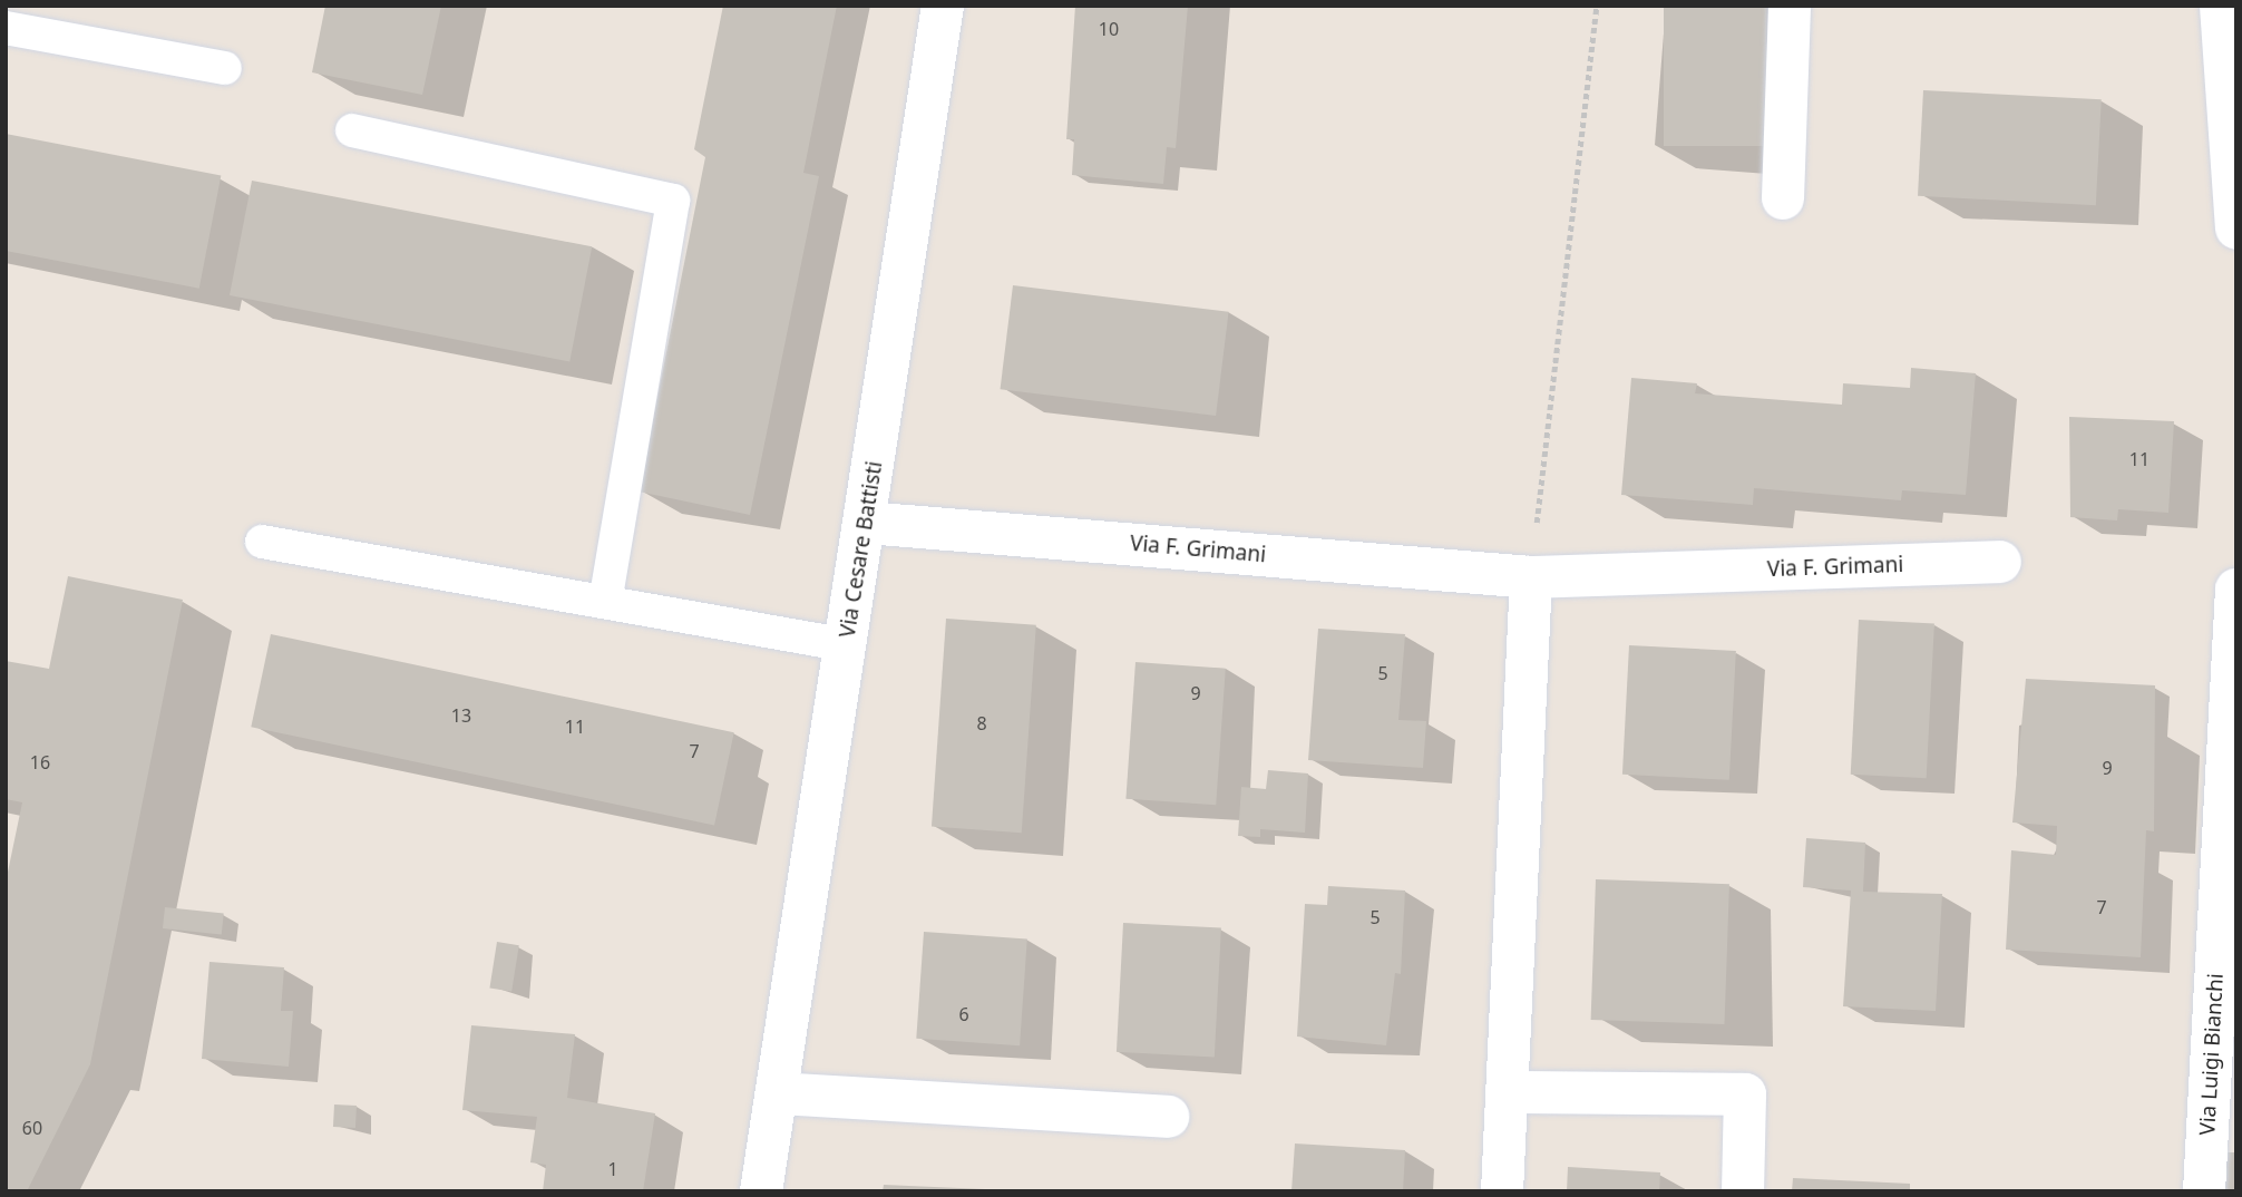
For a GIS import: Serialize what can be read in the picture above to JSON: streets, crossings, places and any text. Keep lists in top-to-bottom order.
{
  "streets": {
    "street": ["Via Cesare Battisti", "Via F. Grimani", "Via Luigi Bianchi"]
  },
  "crossings": [
    ["Via Cesare Battisti", "Via F. Grimani"]
  ],
  "house_numbers": [
    "10",
    "11",
    "5",
    "9",
    "13",
    "8",
    "11",
    "7",
    "16",
    "9",
    "7",
    "5",
    "6",
    "60",
    "1"
  ]
}
